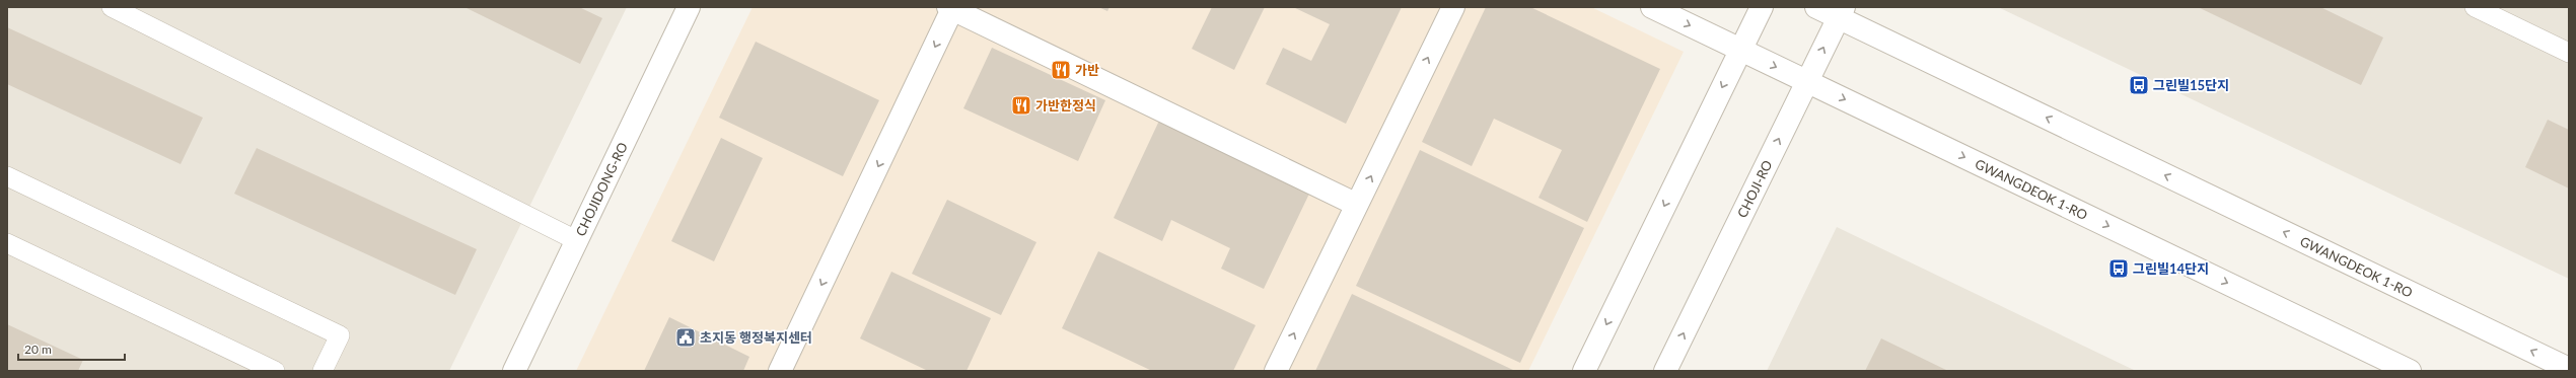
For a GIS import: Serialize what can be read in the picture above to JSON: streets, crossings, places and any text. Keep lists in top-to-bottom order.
{
  "streets": {
    "street": ["CHOJIDONG-RO", "CHOJI-RO", "GWANGDEOK 1-RO"]
  },
  "crossings": [
    ["CHOJI-RO", "GWANGDEOK 1-RO"]
  ],
  "places": {
    "restaurant": ["가반", "가반한정식"],
    "bus stop": ["그린빌15단지", "그린빌14단지"],
    "public building": ["초지동 행정복지센터"]
  },
  "scale_bar": "20 m"
}
